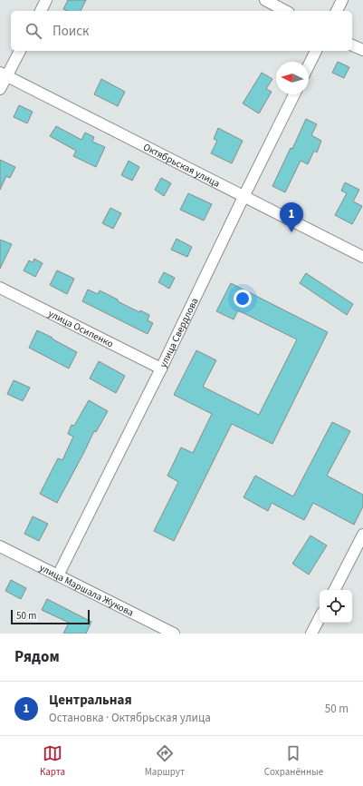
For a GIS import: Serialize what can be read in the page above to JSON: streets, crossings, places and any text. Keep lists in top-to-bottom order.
{
  "streets": {
    "street": [
      "Октябрьская улица",
      "улица Осипенко",
      "улица Свердлова",
      "улица Маршала Жукова"
    ]
  },
  "crossings": [
    ["Октябрьская улица", "улица Свердлова"],
    ["улица Осипенко", "улица Свердлова"],
    ["улица Свердлова", "улица Маршала Жукова"]
  ],
  "scale_bar": "50 m",
  "north": "left",
  "page": {
    "search": "Поиск",
    "pins": "1",
    "scale": "50 m",
    "heading": "Рядом",
    "list": [
      {
        "mark": "1",
        "name": "Центральная",
        "note": "Остановка · Октябрьская улица",
        "value": "50 m"
      }
    ],
    "nav": ["Карта", "Маршрут", "Сохранённые"]
  }
}
